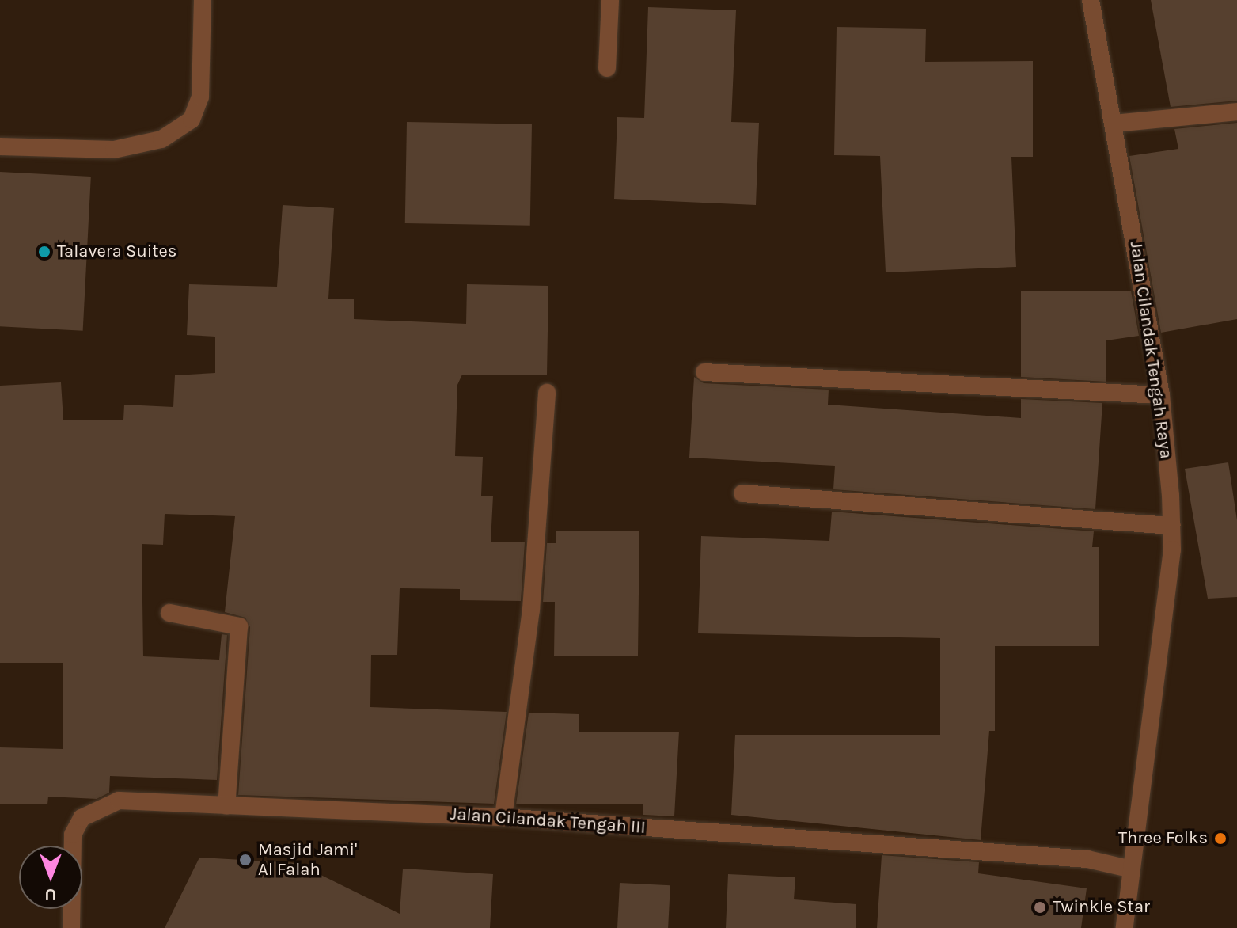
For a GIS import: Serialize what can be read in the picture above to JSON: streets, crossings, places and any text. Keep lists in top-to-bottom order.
{
  "streets": {
    "street": ["Jalan Cilandak Tengah Raya", "Jalan Cilandak Tengah III"]
  },
  "crossings": [
    ["Jalan Cilandak Tengah Raya", "Jalan Cilandak Tengah III"]
  ],
  "places": [
    "Talavera Suites",
    "Three Folks",
    "Masjid Jami' Al Falah",
    "Twinkle Star"
  ],
  "north": "bottom"
}
